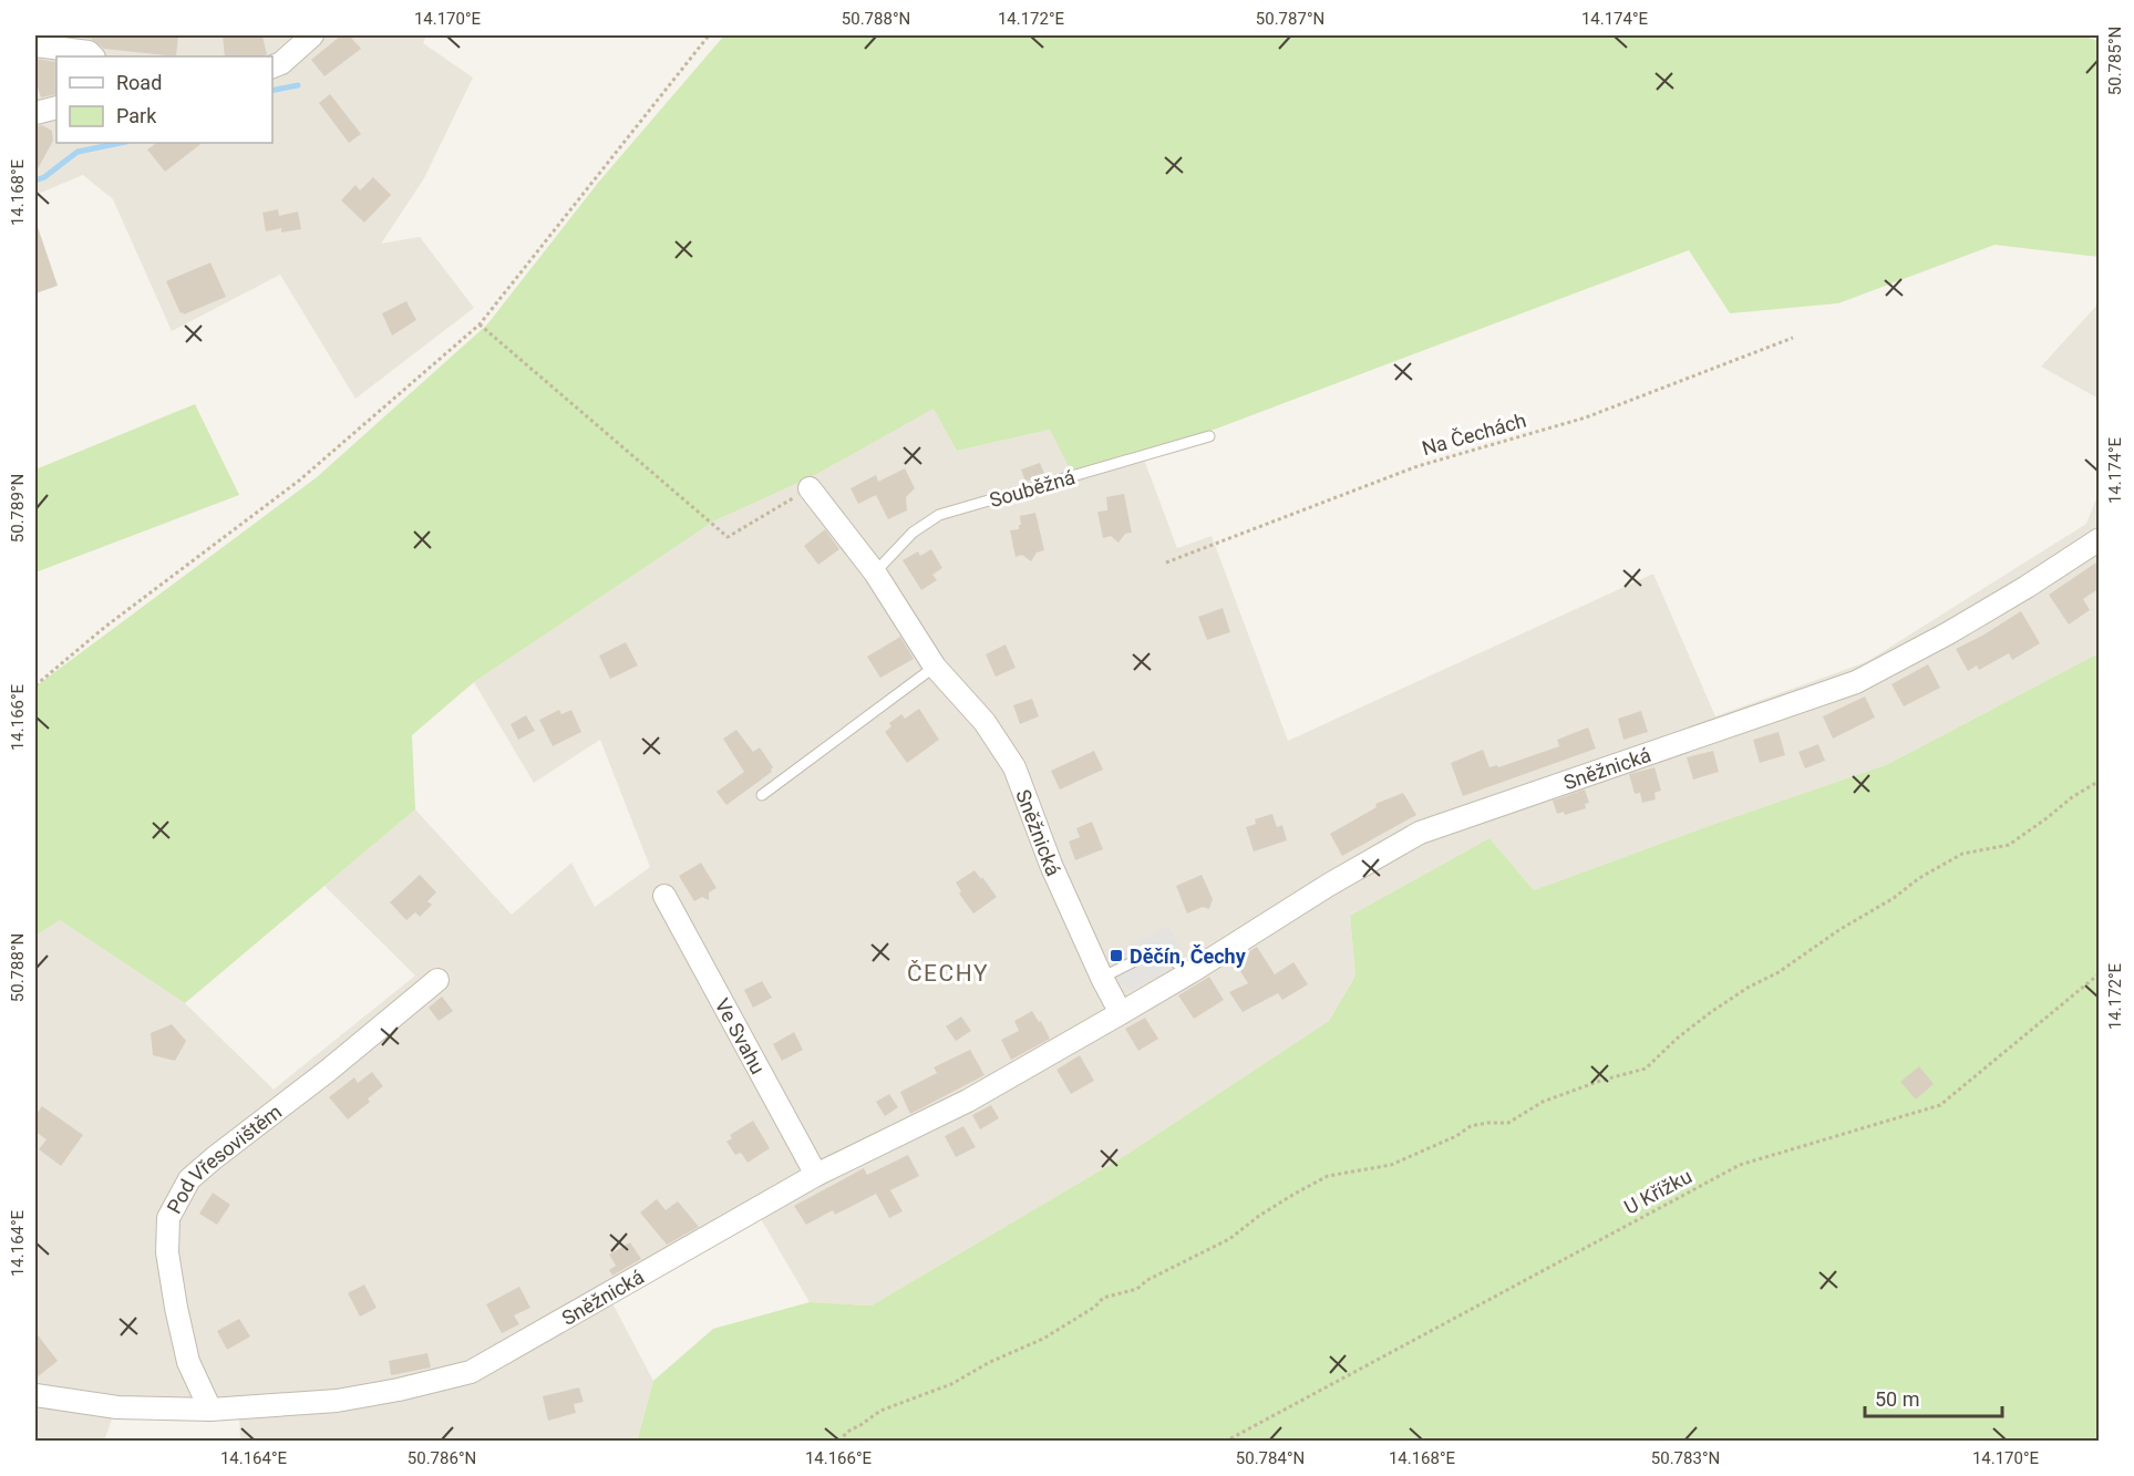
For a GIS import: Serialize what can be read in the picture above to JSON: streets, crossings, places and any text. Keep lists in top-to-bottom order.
{
  "streets": {
    "street": ["Sněžnická", "Ve Svahu", "Pod Vřesovištěm"],
    "lane": ["Souběžná"],
    "path": ["Na Čechách", "U Křížku"]
  },
  "crossings": [
    ["Souběžná", "Sněžnická"],
    ["Sněžnická", "Ve Svahu"],
    ["Sněžnická", "Pod Vřesovištěm"]
  ],
  "districts": ["ČECHY"],
  "places": {
    "transit": ["Děčín, Čechy"]
  },
  "legend": ["Road", "Park"],
  "scale_bar": "50 m",
  "coordinates": [
    "14.170°E",
    "50.788°N",
    "14.172°E",
    "50.787°N",
    "14.174°E",
    "50.785°N",
    "14.168°E",
    "50.789°N",
    "14.166°E",
    "14.164°E",
    "50.786°N",
    "50.784°N",
    "50.783°N"
  ]
}
